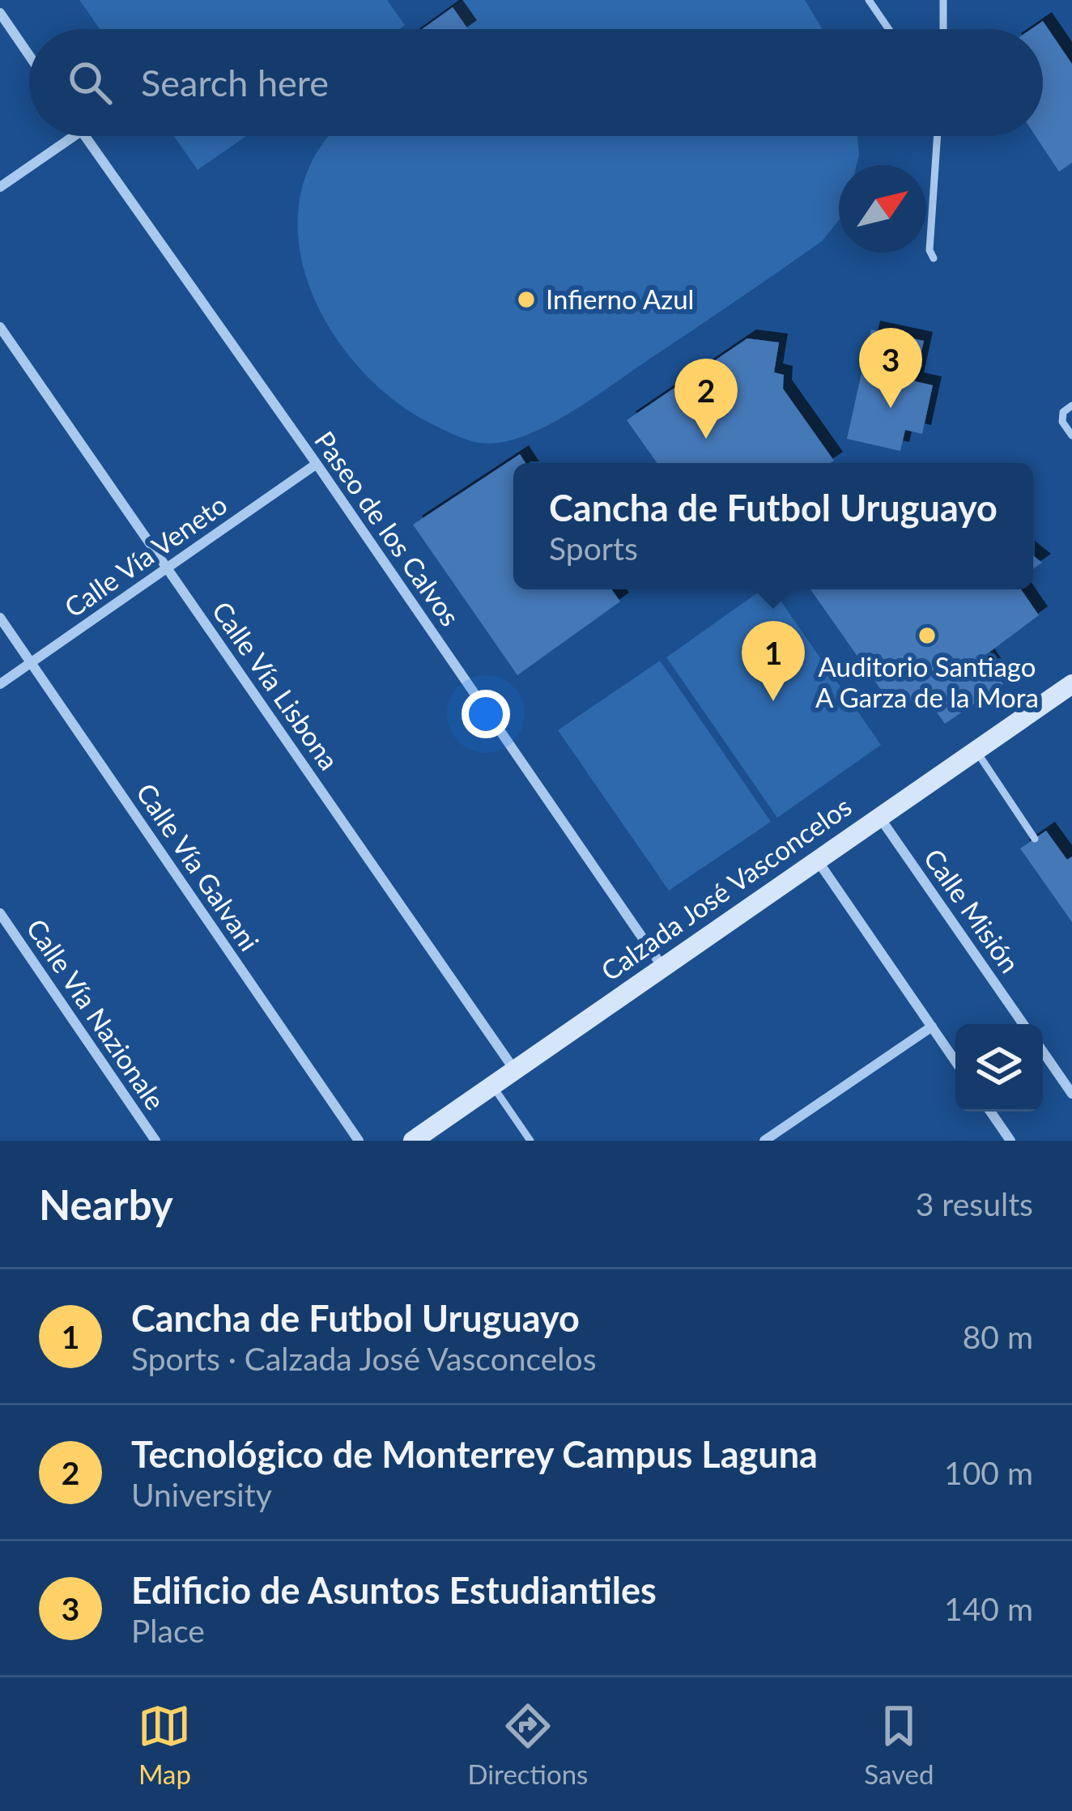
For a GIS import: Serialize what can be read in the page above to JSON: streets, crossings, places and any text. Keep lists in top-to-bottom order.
{
  "streets": {
    "main road": ["Calzada José Vasconcelos"],
    "street": [
      "Paseo de los Calvos",
      "Calle Vía Veneto",
      "Calle Vía Lisbona",
      "Calle Vía Galvani",
      "Calle Misión",
      "Calle Vía Nazionale"
    ]
  },
  "crossings": [
    ["Paseo de los Calvos", "Calle Vía Veneto"],
    ["Paseo de los Calvos", "Calzada José Vasconcelos"],
    ["Calle Vía Veneto", "Calle Vía Lisbona"],
    ["Calle Vía Veneto", "Calle Vía Galvani"],
    ["Calle Vía Lisbona", "Calzada José Vasconcelos"],
    ["Calzada José Vasconcelos", "Calle Misión"]
  ],
  "places": ["Infierno Azul", "Auditorio Santiago A Garza de la Mora"],
  "north": "top right",
  "page": {
    "search": "Search here",
    "pins": ["3", "2", "1"],
    "popup": ["Cancha de Futbol Uruguayo", "Sports"],
    "heading": ["Nearby", "3 results"],
    "list": [
      {
        "mark": "1",
        "name": "Cancha de Futbol Uruguayo",
        "note": "Sports · Calzada José Vasconcelos",
        "value": "80 m"
      },
      {
        "mark": "2",
        "name": "Tecnológico de Monterrey Campus Laguna",
        "note": "University",
        "value": "100 m"
      },
      {
        "mark": "3",
        "name": "Edificio de Asuntos Estudiantiles",
        "note": "Place",
        "value": "140 m"
      }
    ],
    "nav": ["Map", "Directions", "Saved"]
  }
}
